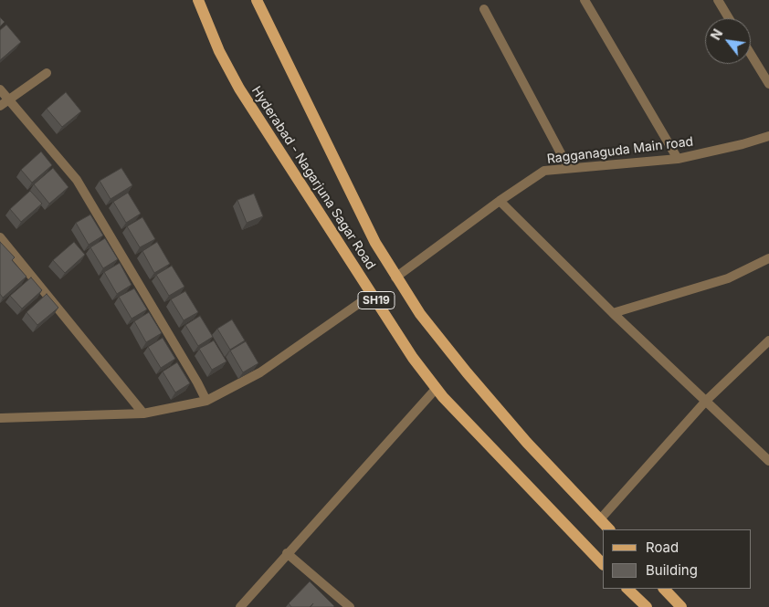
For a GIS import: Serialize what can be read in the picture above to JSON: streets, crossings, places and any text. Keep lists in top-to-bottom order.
{
  "streets": {
    "main road": ["Hyderabad - Nagarjuna Sagar Road", "SH19"],
    "street": ["Ragganaguda Main road"]
  },
  "crossings": [
    ["Ragganaguda Main road", "Hyderabad - Nagarjuna Sagar Road"]
  ],
  "legend": ["Road", "Building"],
  "north": "top left"
}
